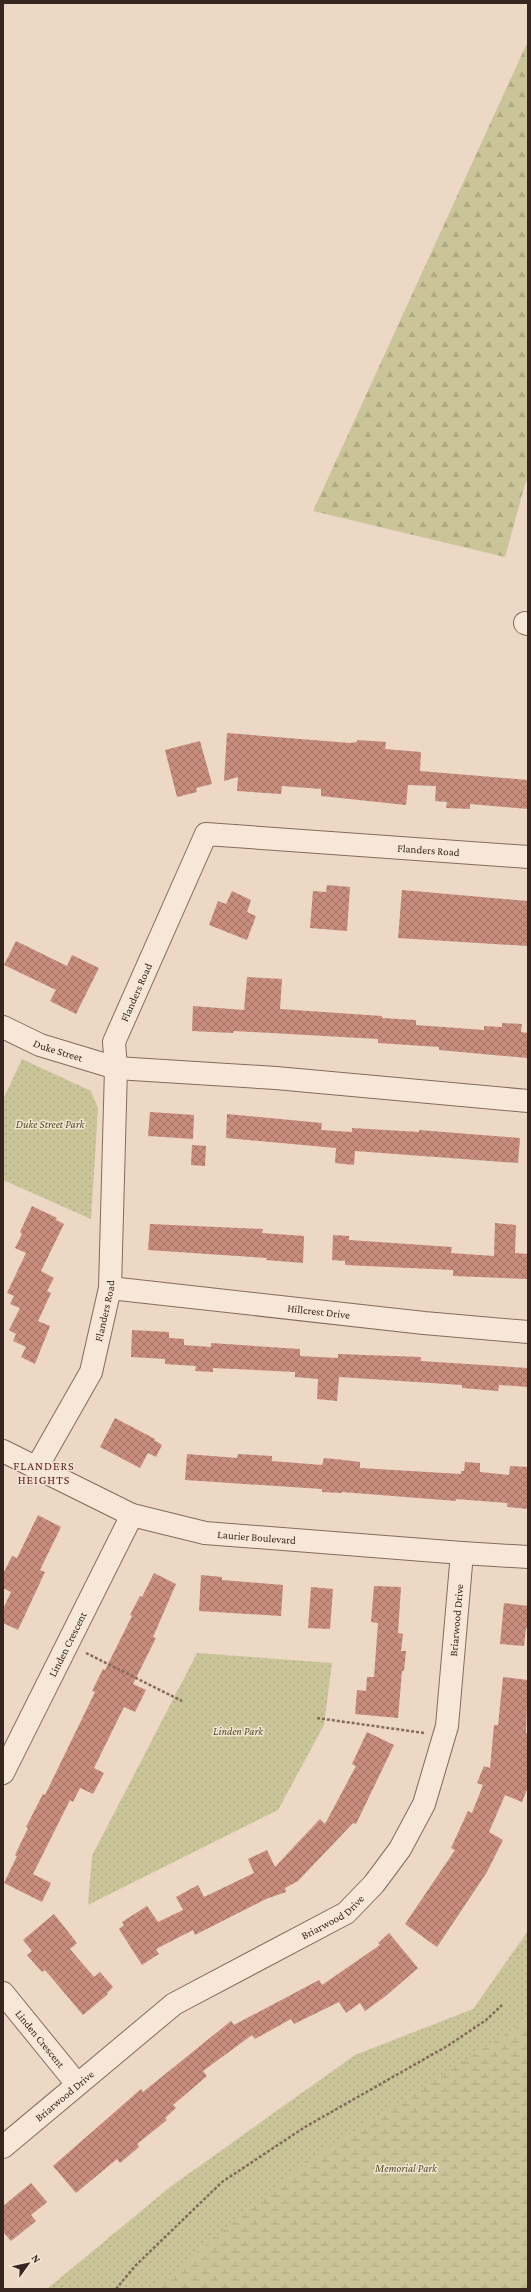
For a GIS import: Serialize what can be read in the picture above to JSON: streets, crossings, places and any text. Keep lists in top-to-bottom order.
{
  "streets": {
    "street": [
      "Flanders Road",
      "Duke Street",
      "Hillcrest Drive",
      "Laurier Boulevard",
      "Briarwood Drive",
      "Linden Crescent"
    ]
  },
  "crossings": [
    ["Flanders Road", "Duke Street"],
    ["Flanders Road", "Hillcrest Drive"],
    ["Flanders Road", "Laurier Boulevard"],
    ["Laurier Boulevard", "Briarwood Drive"],
    ["Laurier Boulevard", "Linden Crescent"],
    ["Briarwood Drive", "Linden Crescent"]
  ],
  "districts": ["FLANDERS HEIGHTS"],
  "parks": ["Duke Street Park", "Linden Park", "Memorial Park"],
  "north": "top right"
}
